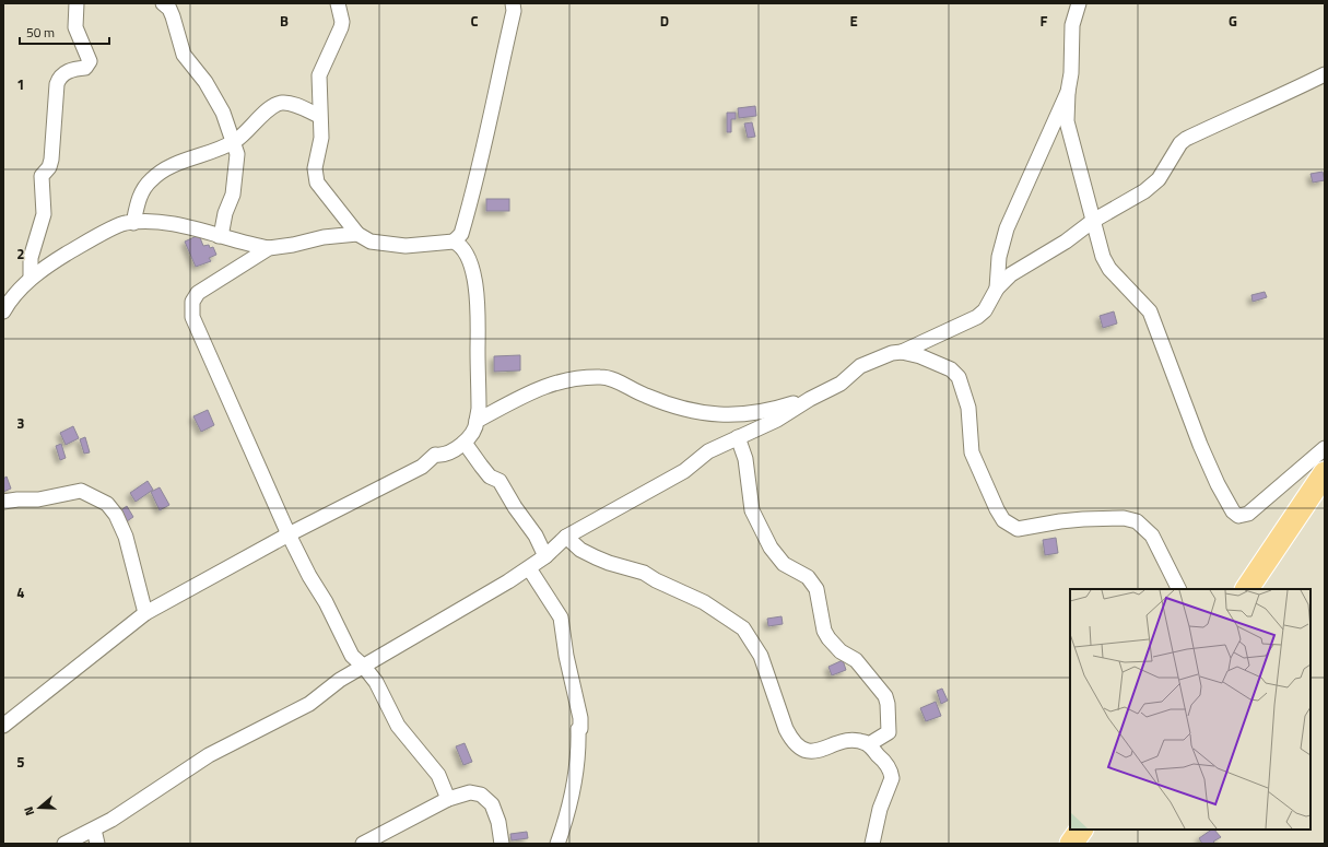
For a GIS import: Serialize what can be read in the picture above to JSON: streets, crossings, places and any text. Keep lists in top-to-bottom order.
{
  "scale_bar": "50 m",
  "north": "left",
  "grid": {
    "columns": [
      "B",
      "C",
      "D",
      "E",
      "F",
      "G"
    ],
    "rows": [
      "1",
      "2",
      "3",
      "4",
      "5"
    ]
  }
}
